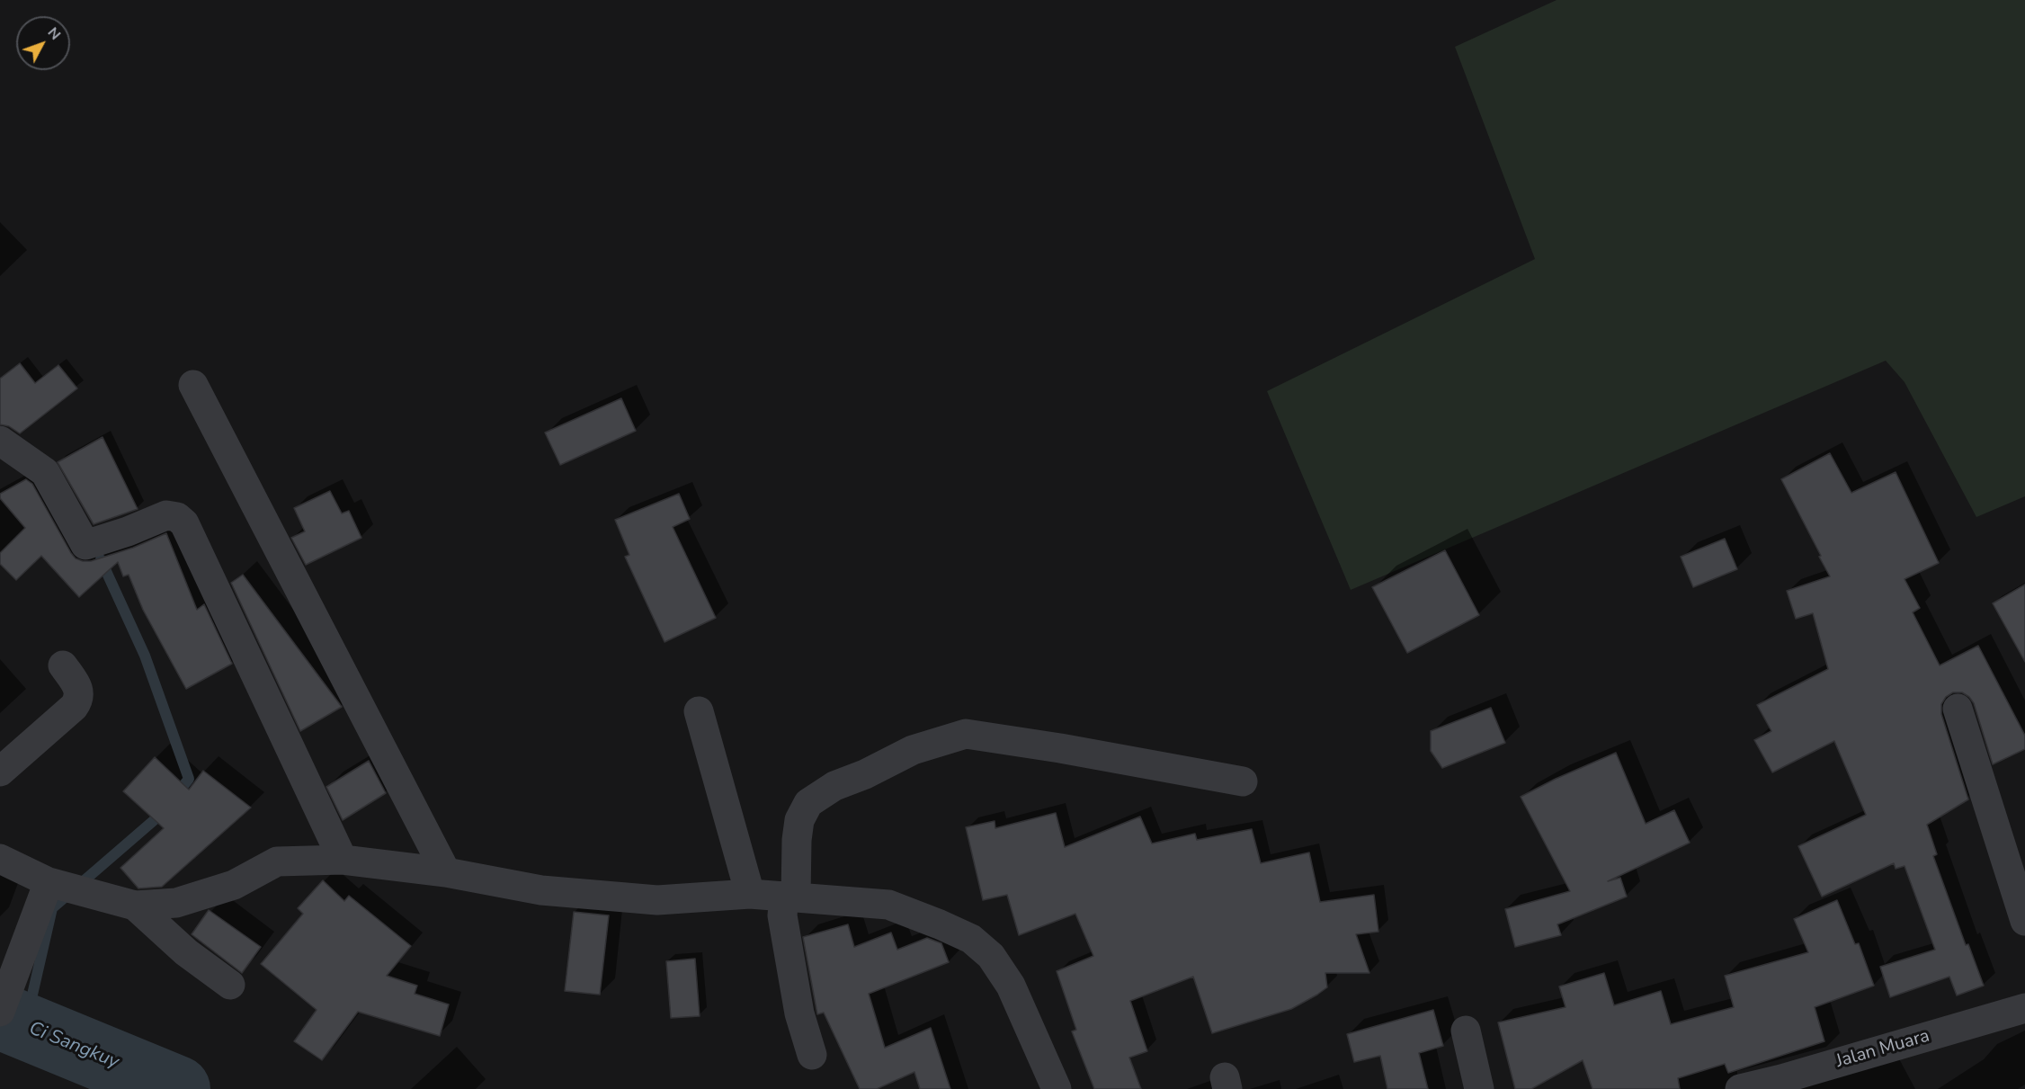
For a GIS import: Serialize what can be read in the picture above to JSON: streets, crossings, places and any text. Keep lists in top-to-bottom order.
{
  "streets": {
    "street": ["Jalan Muara"]
  },
  "water": ["Ci Sangkuy"],
  "north": "top right"
}
